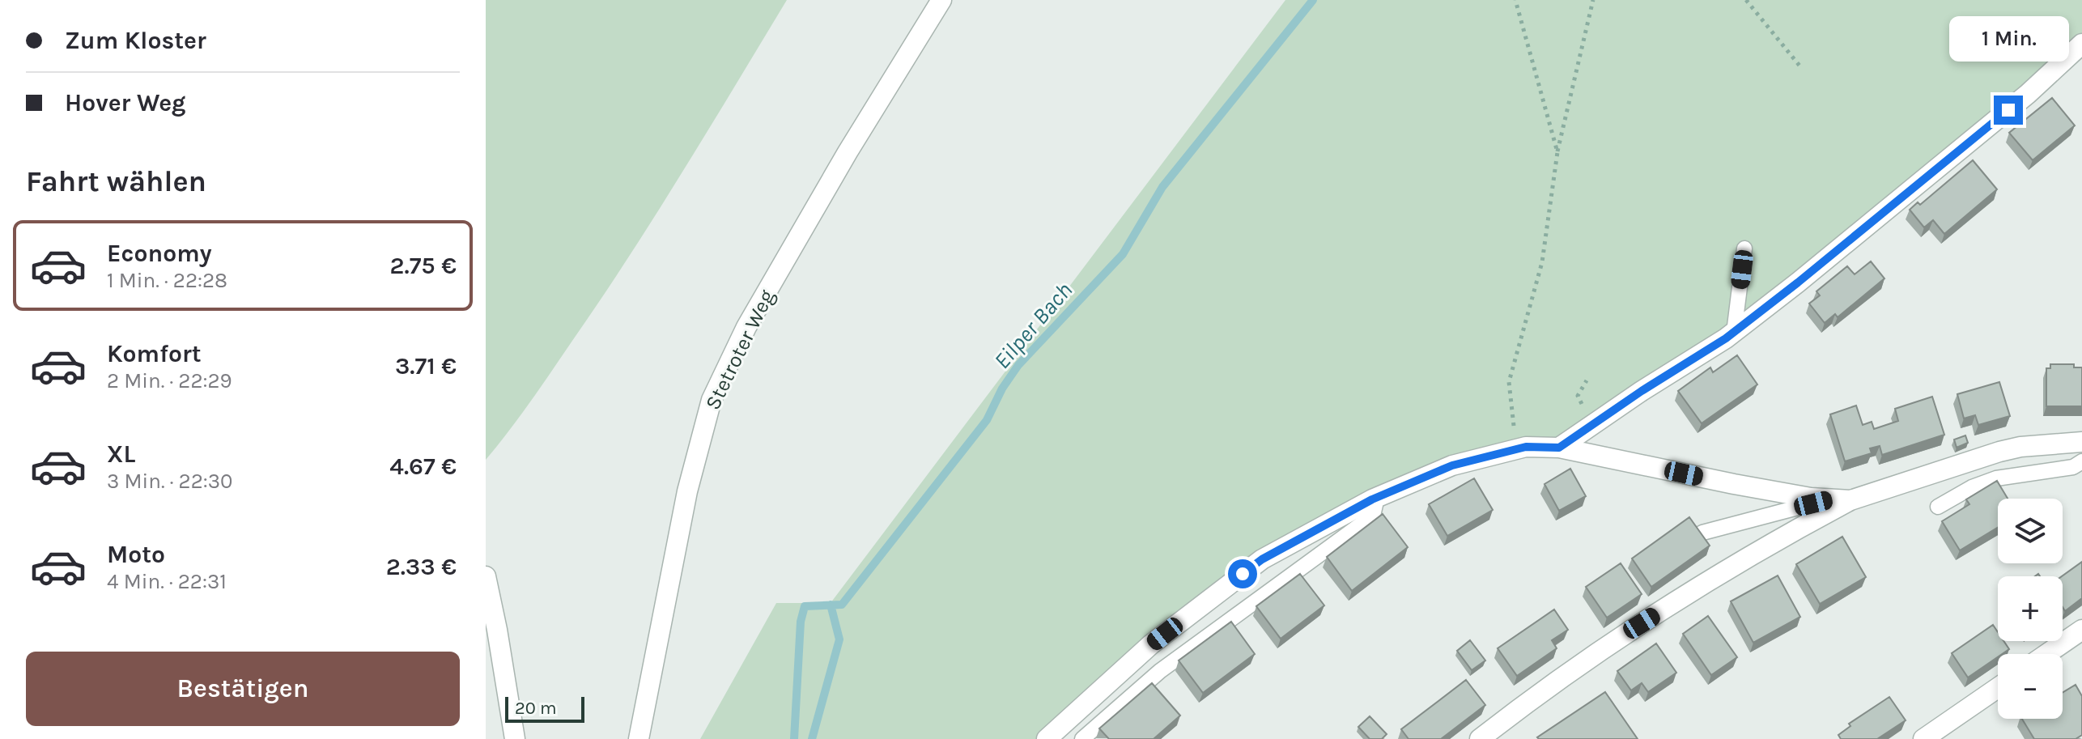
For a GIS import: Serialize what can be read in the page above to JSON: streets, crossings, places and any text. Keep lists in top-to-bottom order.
{
  "streets": {
    "street": ["Stetroter Weg"]
  },
  "water": ["Eilper Bach"],
  "scale_bar": "20 m",
  "page": {
    "banner": ["Zum Kloster", "Hover Weg"],
    "bubble": "1 Min.",
    "heading": "Fahrt wählen",
    "list": [
      {
        "name": "Economy",
        "note": "1 Min. · 22:28",
        "value": "2.75 €"
      },
      {
        "name": "Komfort",
        "note": "2 Min. · 22:29",
        "value": "3.71 €"
      },
      {
        "name": "XL",
        "note": "3 Min. · 22:30",
        "value": "4.67 €"
      },
      {
        "name": "Moto",
        "note": "4 Min. · 22:31",
        "value": "2.33 €"
      }
    ],
    "map_buttons": ["+", "−"],
    "buttons": "Bestätigen",
    "scale": "20 m"
  }
}
